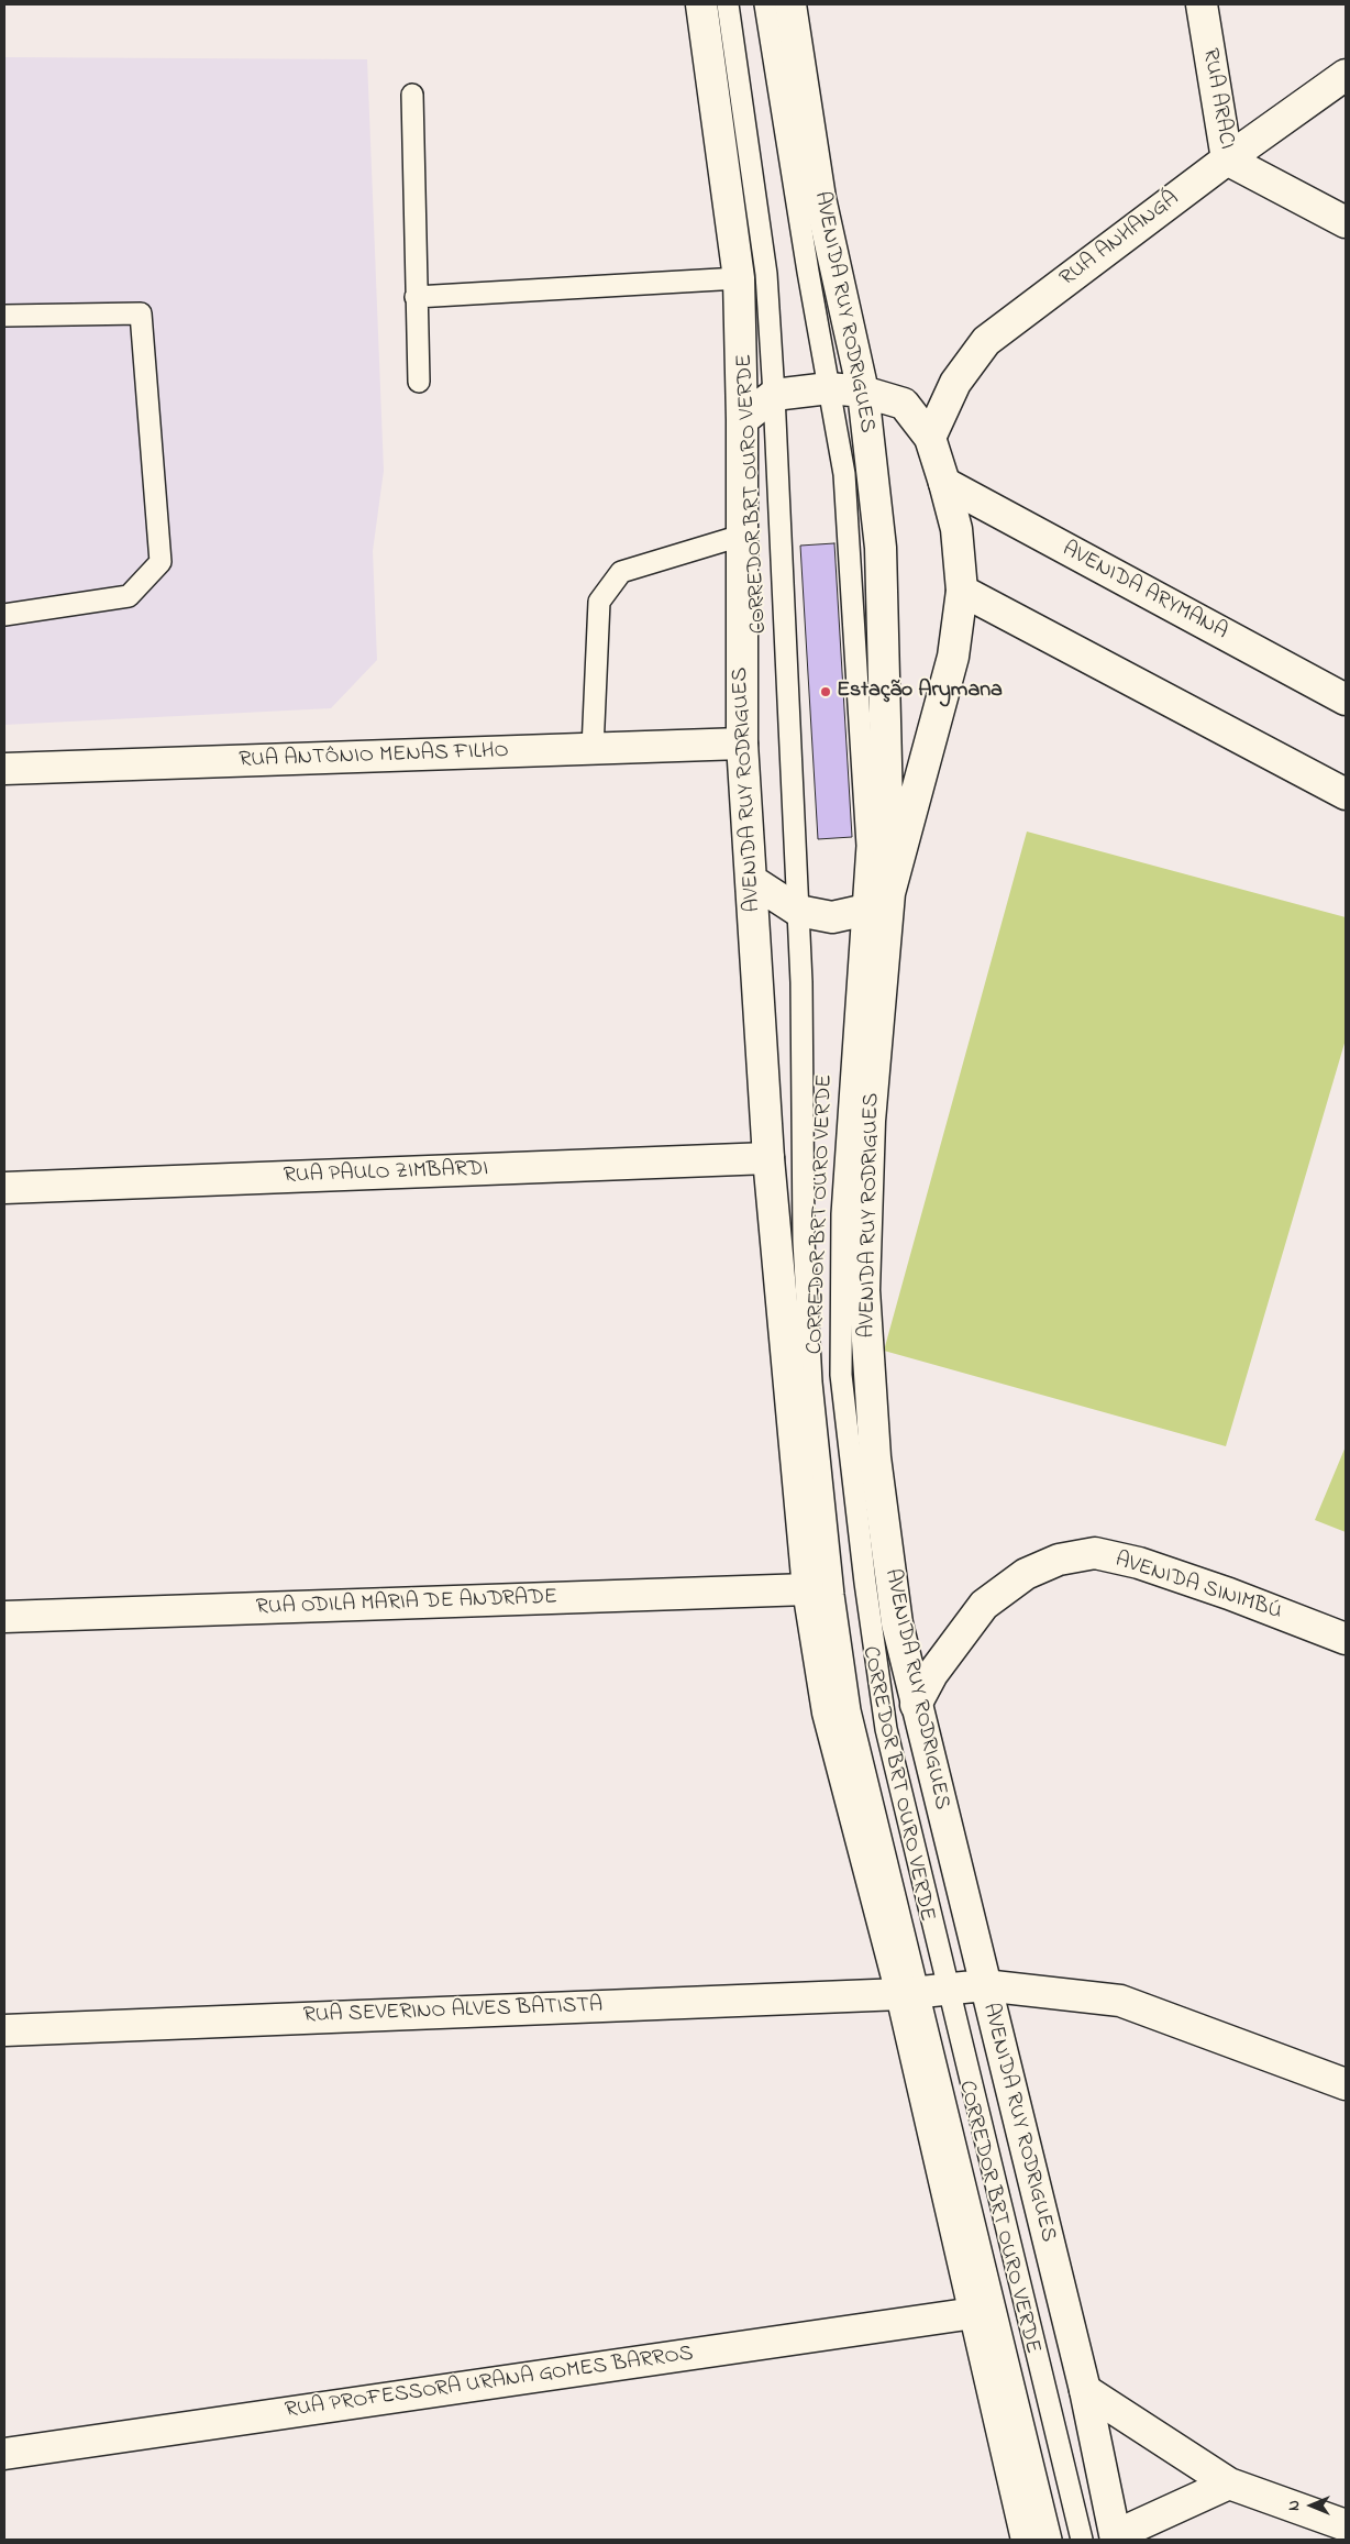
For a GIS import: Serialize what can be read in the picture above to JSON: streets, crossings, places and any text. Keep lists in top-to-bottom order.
{
  "streets": {
    "main road": [
      "RUA ARACI",
      "RUA ANHANGÁ",
      "AVENIDA RUY RODRIGUES",
      "AVENIDA ARYMANA",
      "RUA ANTÔNIO MENAS FILHO",
      "RUA PAULO ZIMBARDI",
      "AVENIDA SINIMBÚ",
      "RUA ODILA MARIA DE ANDRADE",
      "RUA SEVERINO ALVES BATISTA",
      "RUA PROFESSORA URANA GOMES BARROS"
    ],
    "lane": ["CORREDOR BRT OURO VERDE"]
  },
  "crossings": [
    ["RUA ARACI", "RUA ANHANGÁ"],
    ["AVENIDA RUY RODRIGUES", "CORREDOR BRT OURO VERDE"],
    ["AVENIDA RUY RODRIGUES", "RUA ANTÔNIO MENAS FILHO"],
    ["AVENIDA RUY RODRIGUES", "RUA PAULO ZIMBARDI"],
    ["AVENIDA RUY RODRIGUES", "AVENIDA SINIMBÚ"],
    ["AVENIDA RUY RODRIGUES", "RUA ODILA MARIA DE ANDRADE"],
    ["AVENIDA RUY RODRIGUES", "RUA SEVERINO ALVES BATISTA"],
    ["AVENIDA RUY RODRIGUES", "RUA PROFESSORA URANA GOMES BARROS"],
    ["CORREDOR BRT OURO VERDE", "RUA SEVERINO ALVES BATISTA"]
  ],
  "places": ["Estação Arymana"],
  "north": "left"
}
